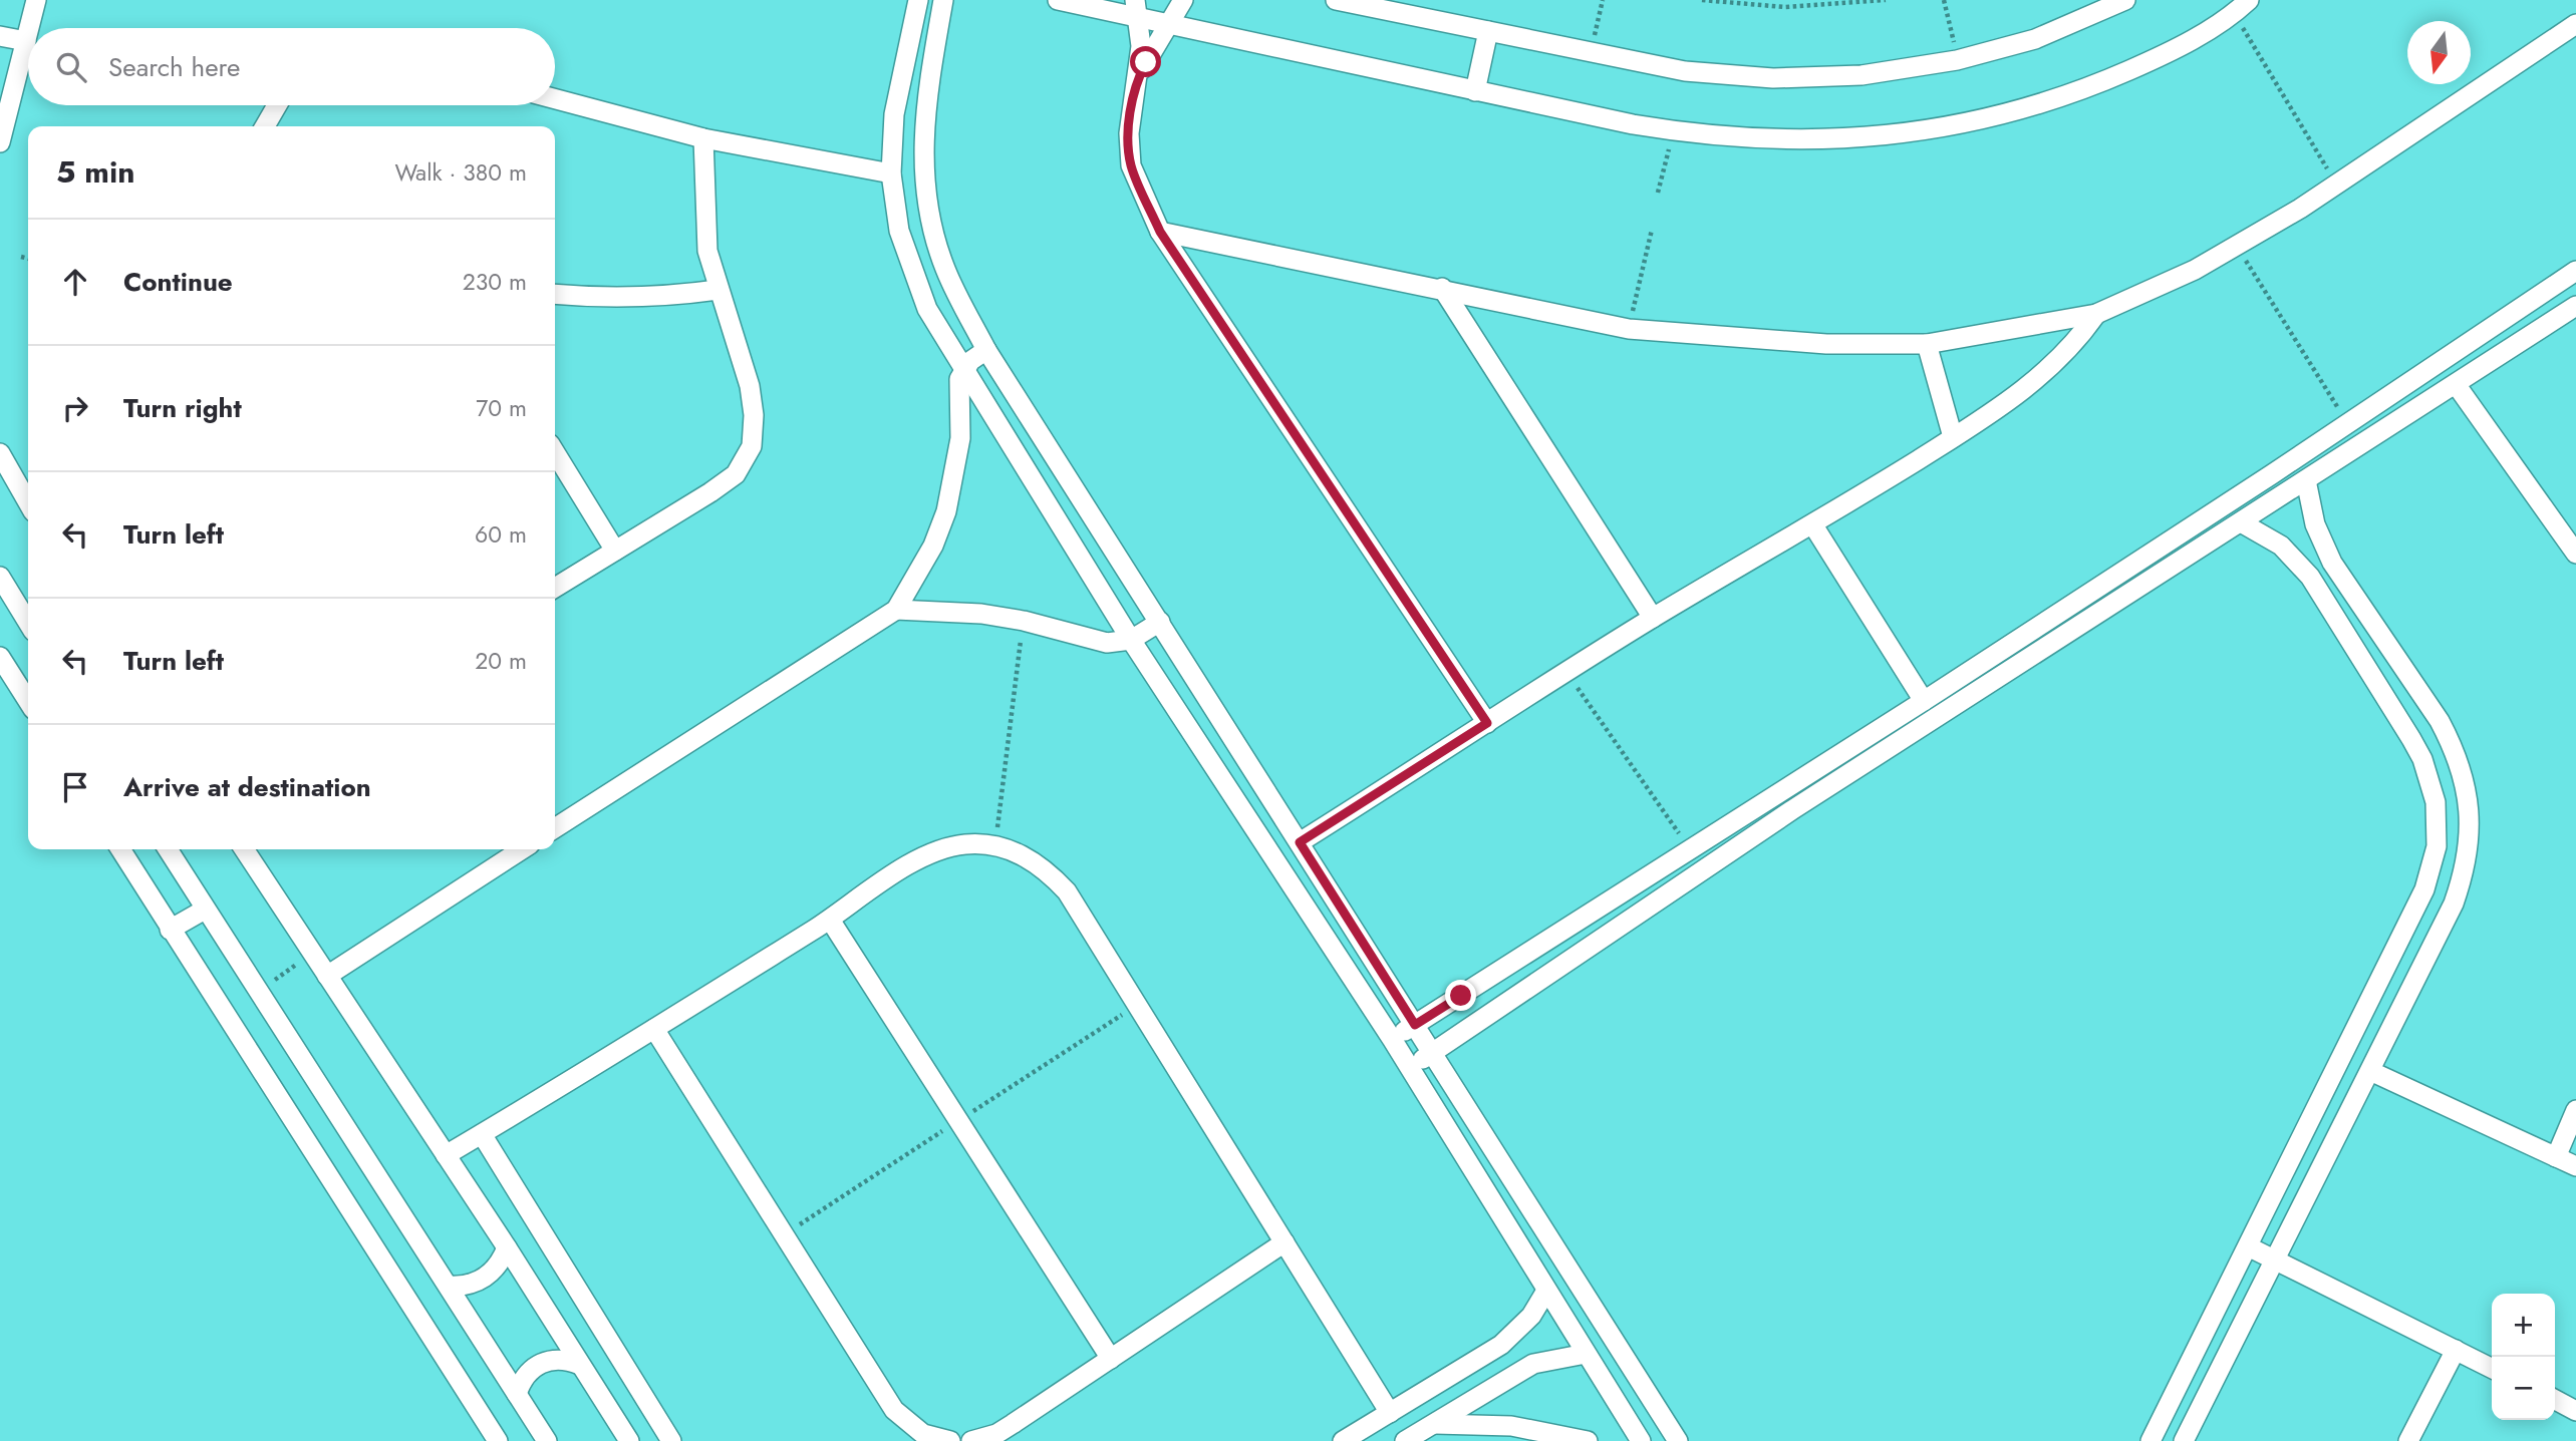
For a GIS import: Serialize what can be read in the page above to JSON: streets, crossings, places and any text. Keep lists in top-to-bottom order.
{
  "north": "bottom",
  "page": {
    "search": "Search here",
    "heading": ["5 min", "Walk · 380 m"],
    "list": [
      ["Continue", "230 m"],
      ["Turn right", "70 m"],
      ["Turn left", "60 m"],
      ["Turn left", "20 m"],
      "Arrive at destination"
    ],
    "map_buttons": ["+", "−"]
  }
}
